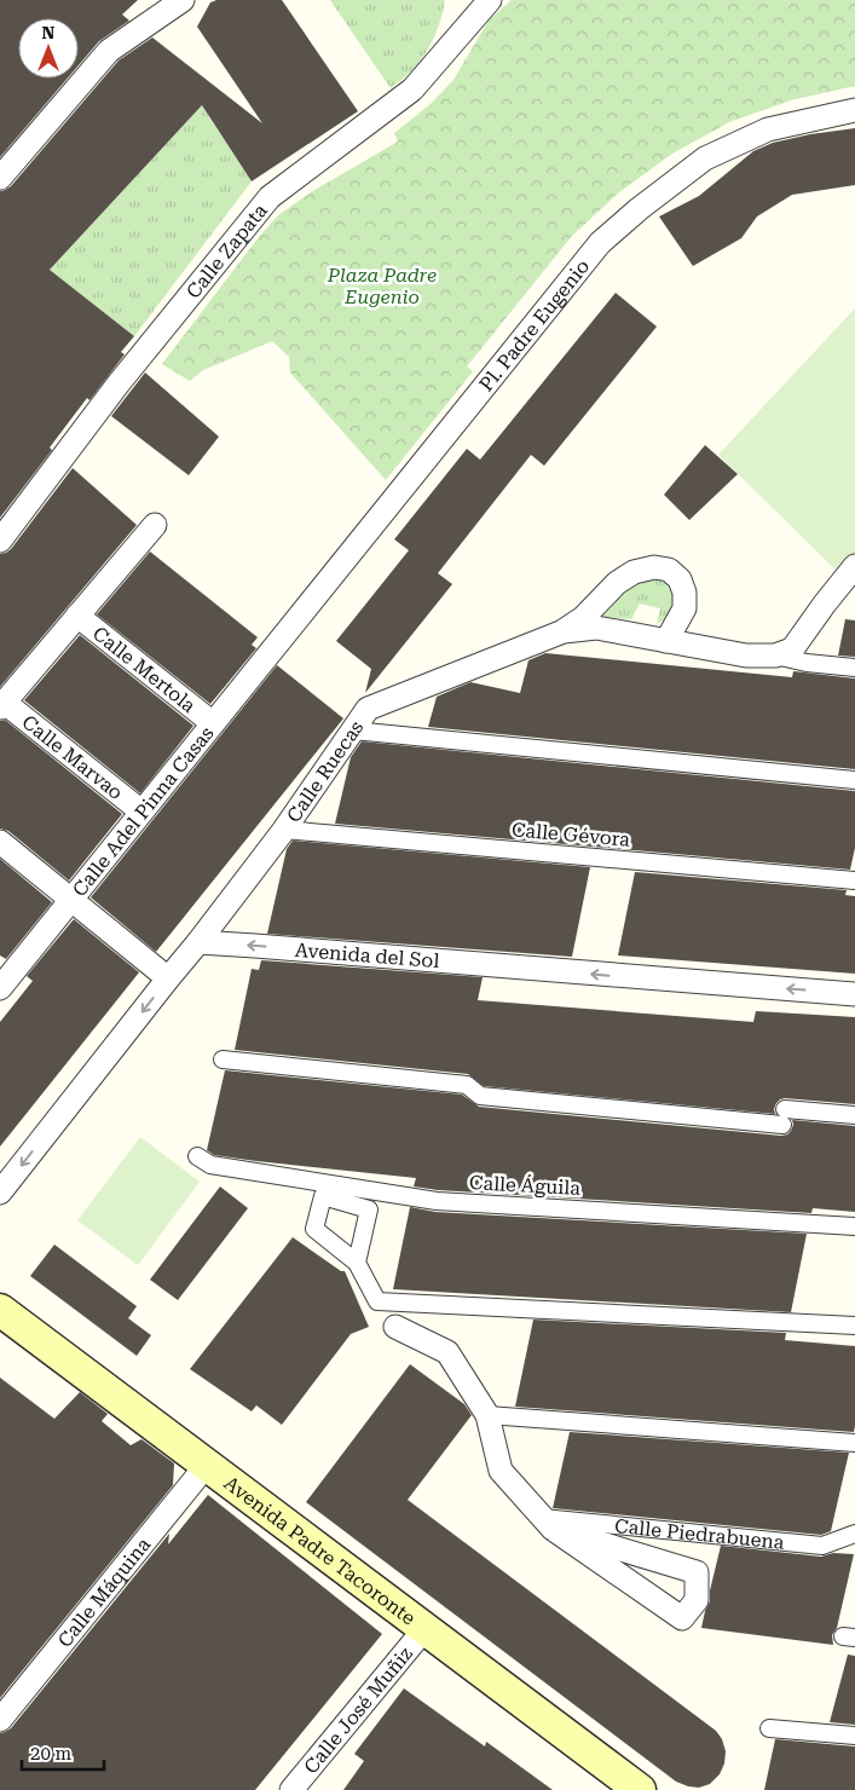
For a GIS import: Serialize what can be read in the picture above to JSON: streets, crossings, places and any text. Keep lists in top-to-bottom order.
{
  "streets": {
    "main road": ["Avenida Padre Tacoronte"],
    "street": [
      "Calle Zapata",
      "Pl. Padre Eugenio",
      "Calle Mertola",
      "Calle Marvao",
      "Calle Ruecas",
      "Calle Adel Pinna Casas",
      "Calle Gévora",
      "Avenida del Sol",
      "Calle Águila",
      "Calle Piedrabuena",
      "Calle Máquina",
      "Calle José Muñiz"
    ]
  },
  "crossings": [
    ["Pl. Padre Eugenio", "Calle Adel Pinna Casas"],
    ["Calle Mertola", "Calle Adel Pinna Casas"],
    ["Calle Marvao", "Calle Adel Pinna Casas"],
    ["Calle Ruecas", "Calle Gévora"],
    ["Calle Ruecas", "Avenida del Sol"],
    ["Avenida Padre Tacoronte", "Calle Máquina"],
    ["Avenida Padre Tacoronte", "Calle José Muñiz"]
  ],
  "parks": ["Plaza Padre Eugenio"],
  "scale_bar": "20 m",
  "north": "top"
}
